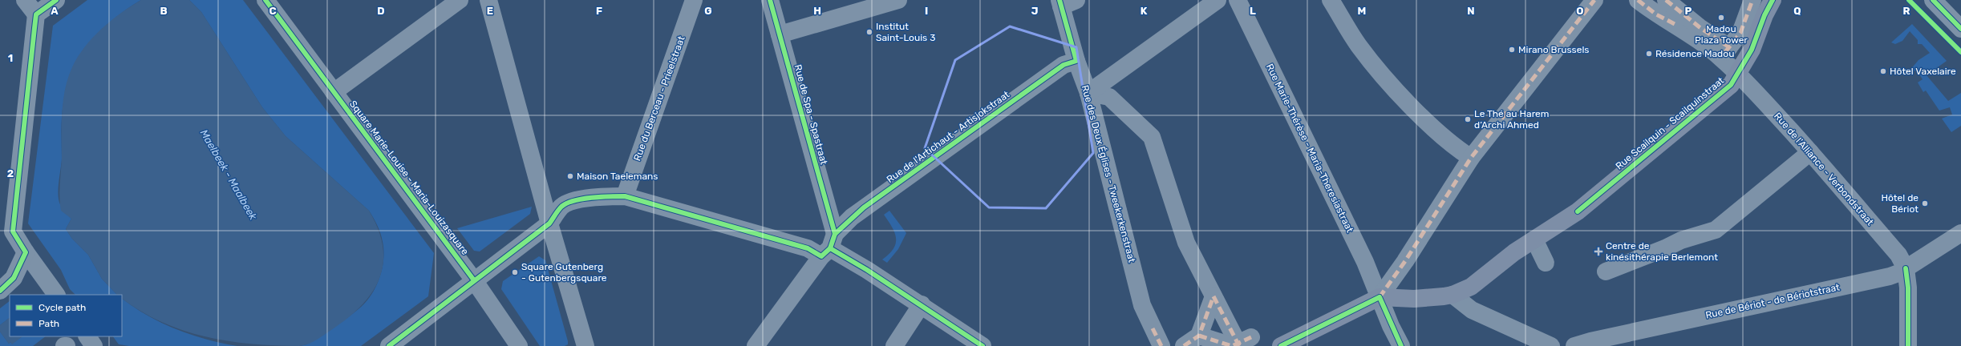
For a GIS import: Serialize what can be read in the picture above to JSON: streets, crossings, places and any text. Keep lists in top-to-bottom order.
{
  "streets": {
    "main road": ["Rue Scailquin - Scailquinstraat"],
    "street": [
      "Rue du Berceau - Prieelstraat",
      "Rue de Spa - Spastraat",
      "Rue de l'Artichaut - Artisjokstraat",
      "Rue Marie-Thérèse - Maria-Theresiastraat",
      "Rue de l'Alliance - Verbondstraat",
      "Rue des Deux Églises - Tweekerkenstraat",
      "Square Marie-Louise - Maria-Louizasquare",
      "Rue de Bériot - de Bériotstraat"
    ]
  },
  "crossings": [
    ["Rue de Spa - Spastraat", "Rue de l'Artichaut - Artisjokstraat"],
    ["Rue Scailquin - Scailquinstraat", "Rue Marie-Thérèse - Maria-Theresiastraat"],
    ["Rue Scailquin - Scailquinstraat", "Rue de l'Alliance - Verbondstraat"],
    ["Rue de l'Artichaut - Artisjokstraat", "Rue des Deux Églises - Tweekerkenstraat"],
    ["Rue de l'Alliance - Verbondstraat", "Rue de Bériot - de Bériotstraat"]
  ],
  "water": ["Maelbeek - Maalbeek"],
  "places": {
    "other": [
      "Madou Plaza Tower",
      "Institut Saint-Louis 3",
      "Mirano Brussels",
      "Résidence Madou",
      "Hôtel Vaxelaire",
      "Le Thé au Harem d’Archi Ahmed",
      "Maison Taelemans",
      "Hôtel de Bériot",
      "Square Gutenberg - Gutenbergsquare"
    ],
    "health": ["Centre de kinésithérapie Berlemont"]
  },
  "legend": ["Cycle path", "Path"],
  "grid": {
    "columns": [
      "A",
      "B",
      "C",
      "D",
      "E",
      "F",
      "G",
      "H",
      "I",
      "J",
      "K",
      "L",
      "M",
      "N",
      "O",
      "P",
      "Q",
      "R"
    ],
    "rows": ["1", "2"]
  }
}
